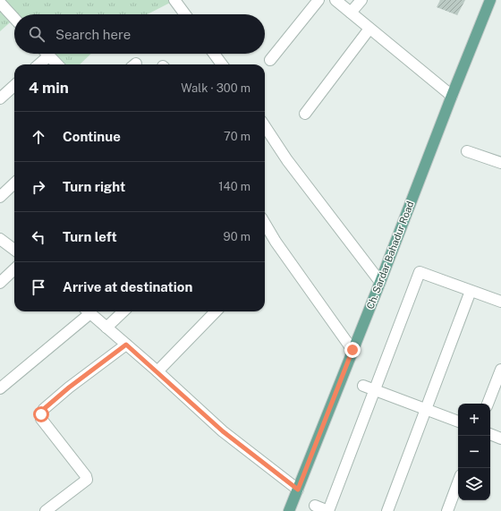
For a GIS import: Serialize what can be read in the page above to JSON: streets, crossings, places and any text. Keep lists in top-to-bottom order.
{
  "streets": {
    "main road": ["Ch. Sardar Bahadur Road"]
  },
  "page": {
    "search": "Search here",
    "heading": ["4 min", "Walk · 300 m"],
    "list": [
      ["Continue", "70 m"],
      ["Turn right", "140 m"],
      ["Turn left", "90 m"],
      "Arrive at destination"
    ],
    "map_buttons": ["+", "−"]
  }
}
